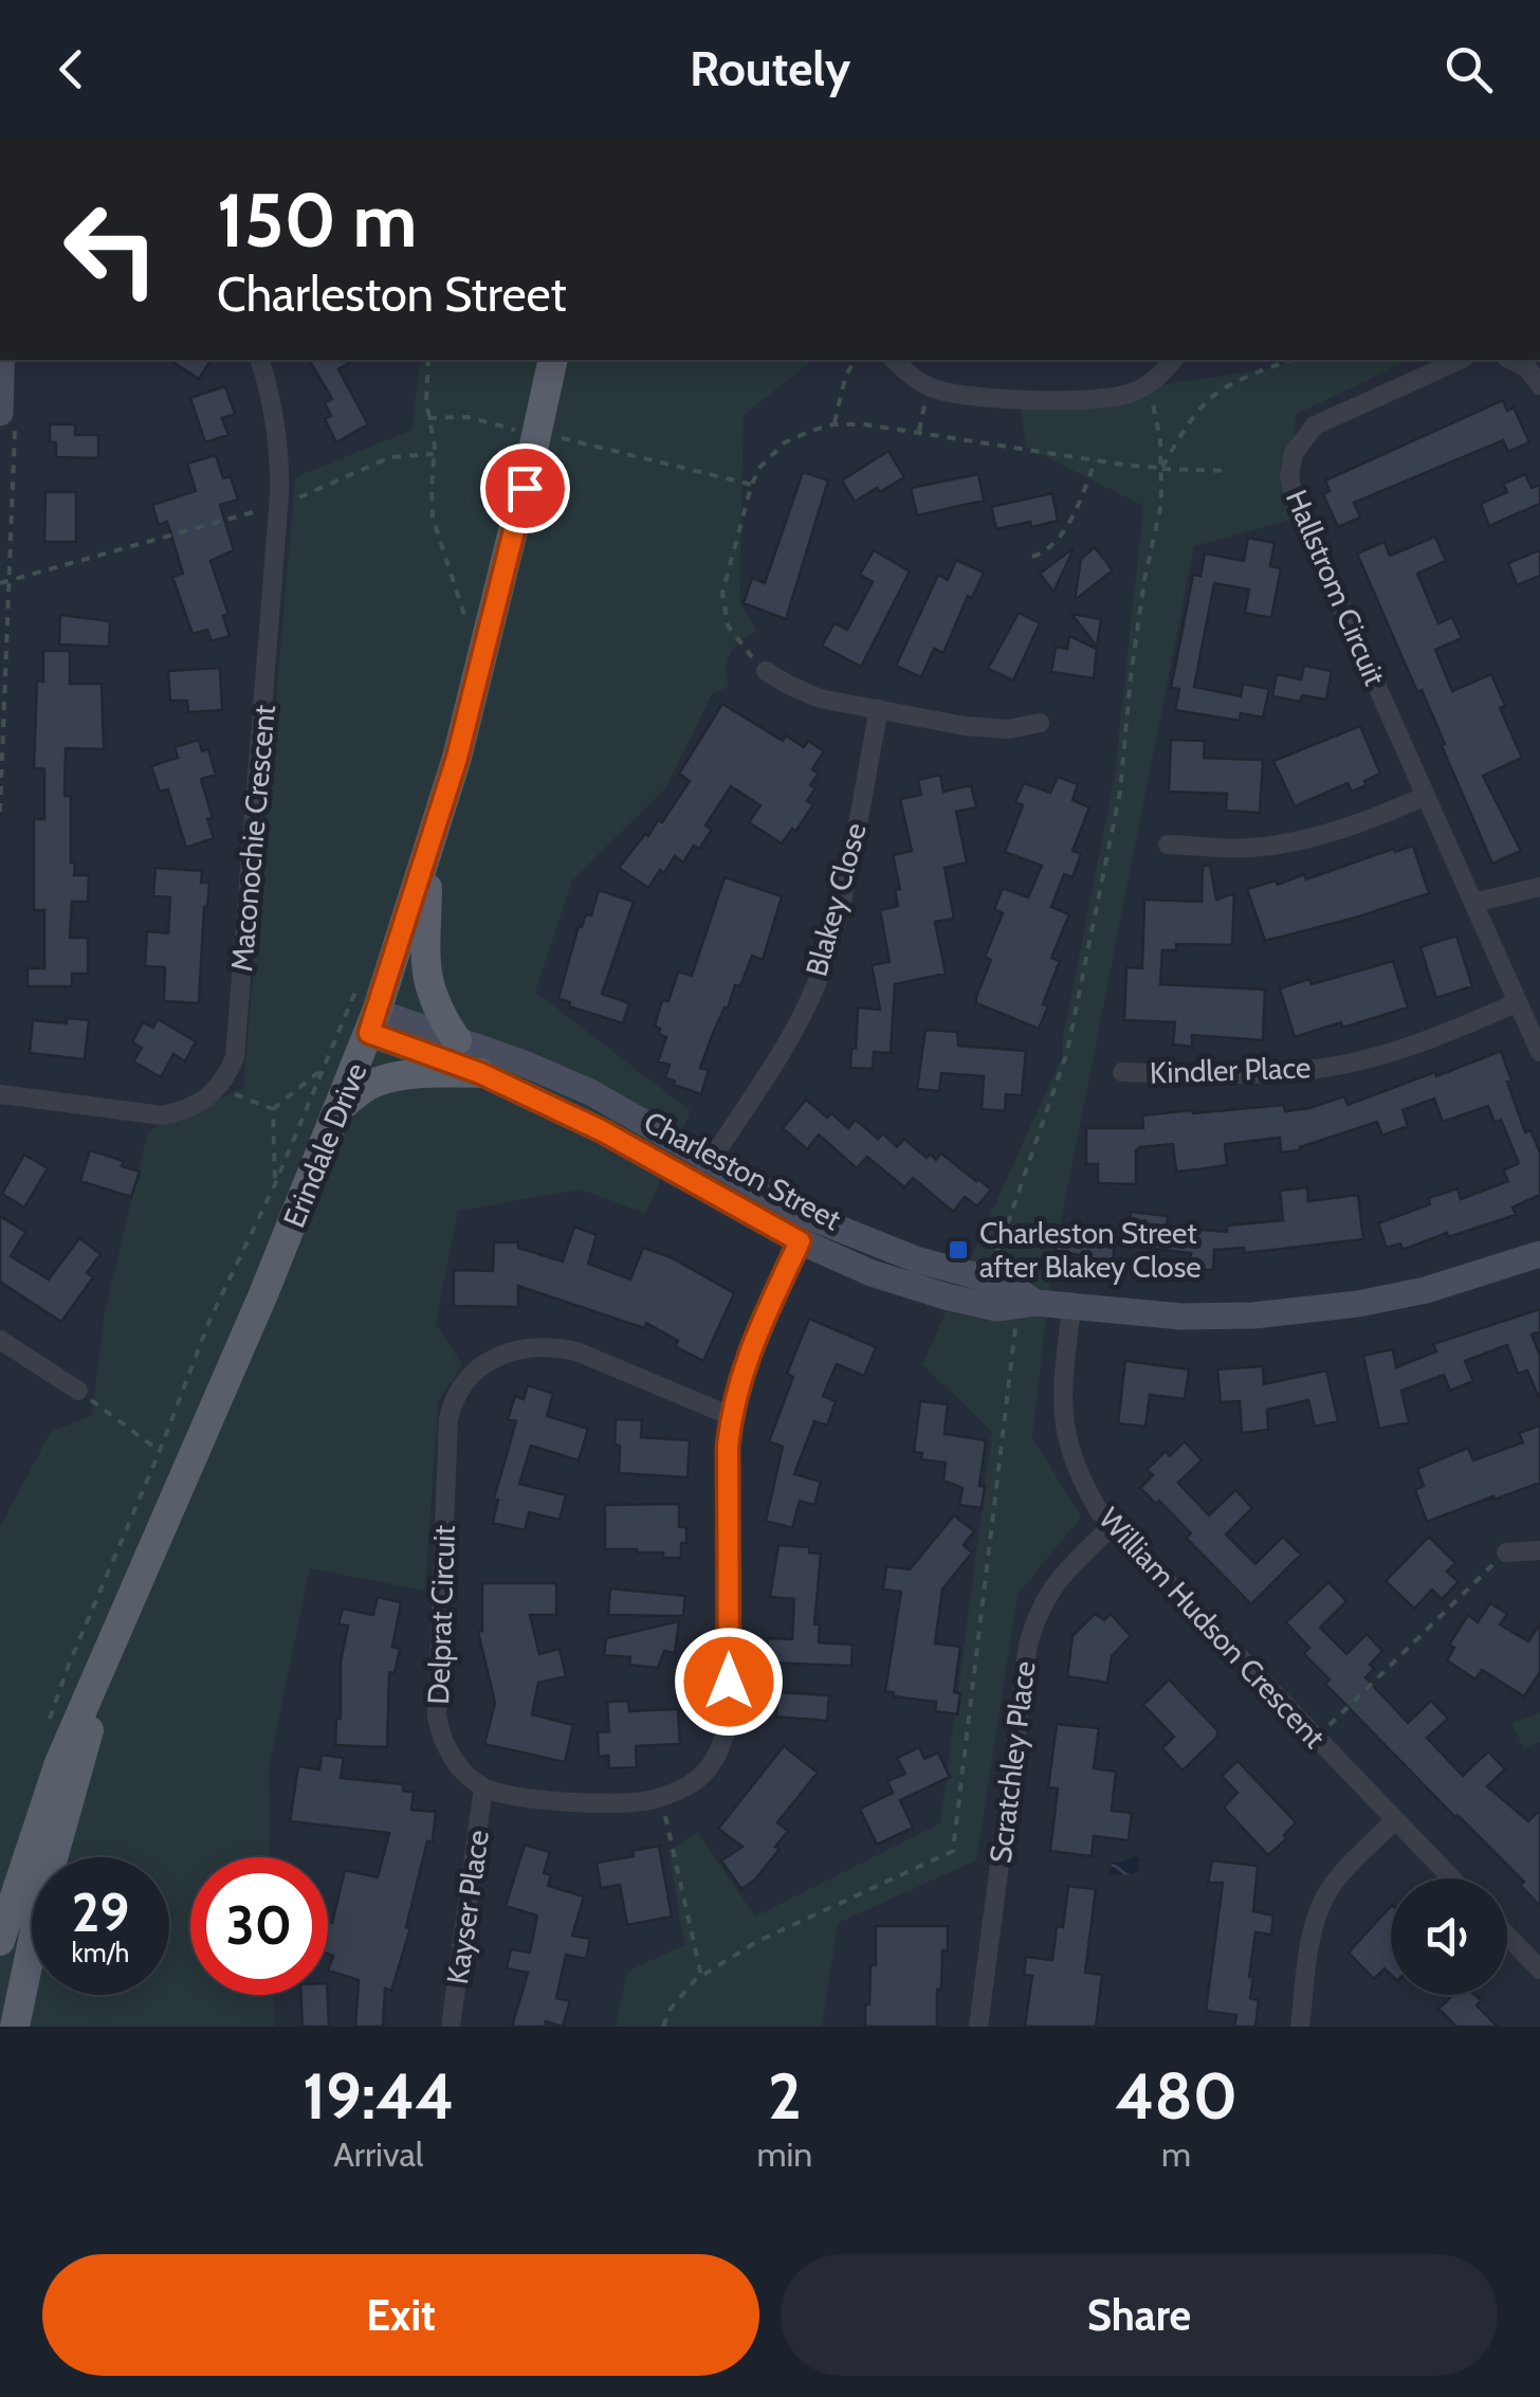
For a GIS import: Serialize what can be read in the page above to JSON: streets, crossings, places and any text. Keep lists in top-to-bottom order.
{
  "streets": {
    "main road": ["Erindale Drive"],
    "street": [
      "Hallstrom Circuit",
      "Maconochie Crescent",
      "Blakey Close",
      "Kindler Place",
      "Charleston Street",
      "Delprat Circuit",
      "William Hudson Crescent",
      "Scratchley Place",
      "Kayser Place"
    ]
  },
  "crossings": [
    ["Hallstrom Circuit", "Kindler Place"],
    ["Blakey Close", "Charleston Street"],
    ["Erindale Drive", "Charleston Street"],
    ["Charleston Street", "William Hudson Crescent"],
    ["Delprat Circuit", "Kayser Place"],
    ["William Hudson Crescent", "Scratchley Place"]
  ],
  "places": {
    "transit": ["Charleston Street after Blakey Close"]
  },
  "page": {
    "header": "Routely",
    "turn": ["150 m", "Charleston Street"],
    "speed": "29 km/h",
    "limit": "30",
    "eta": [
      "19:44",
      "Arrival",
      "2",
      "min",
      "480",
      "m"
    ],
    "buttons": ["Exit", "Share"]
  }
}
